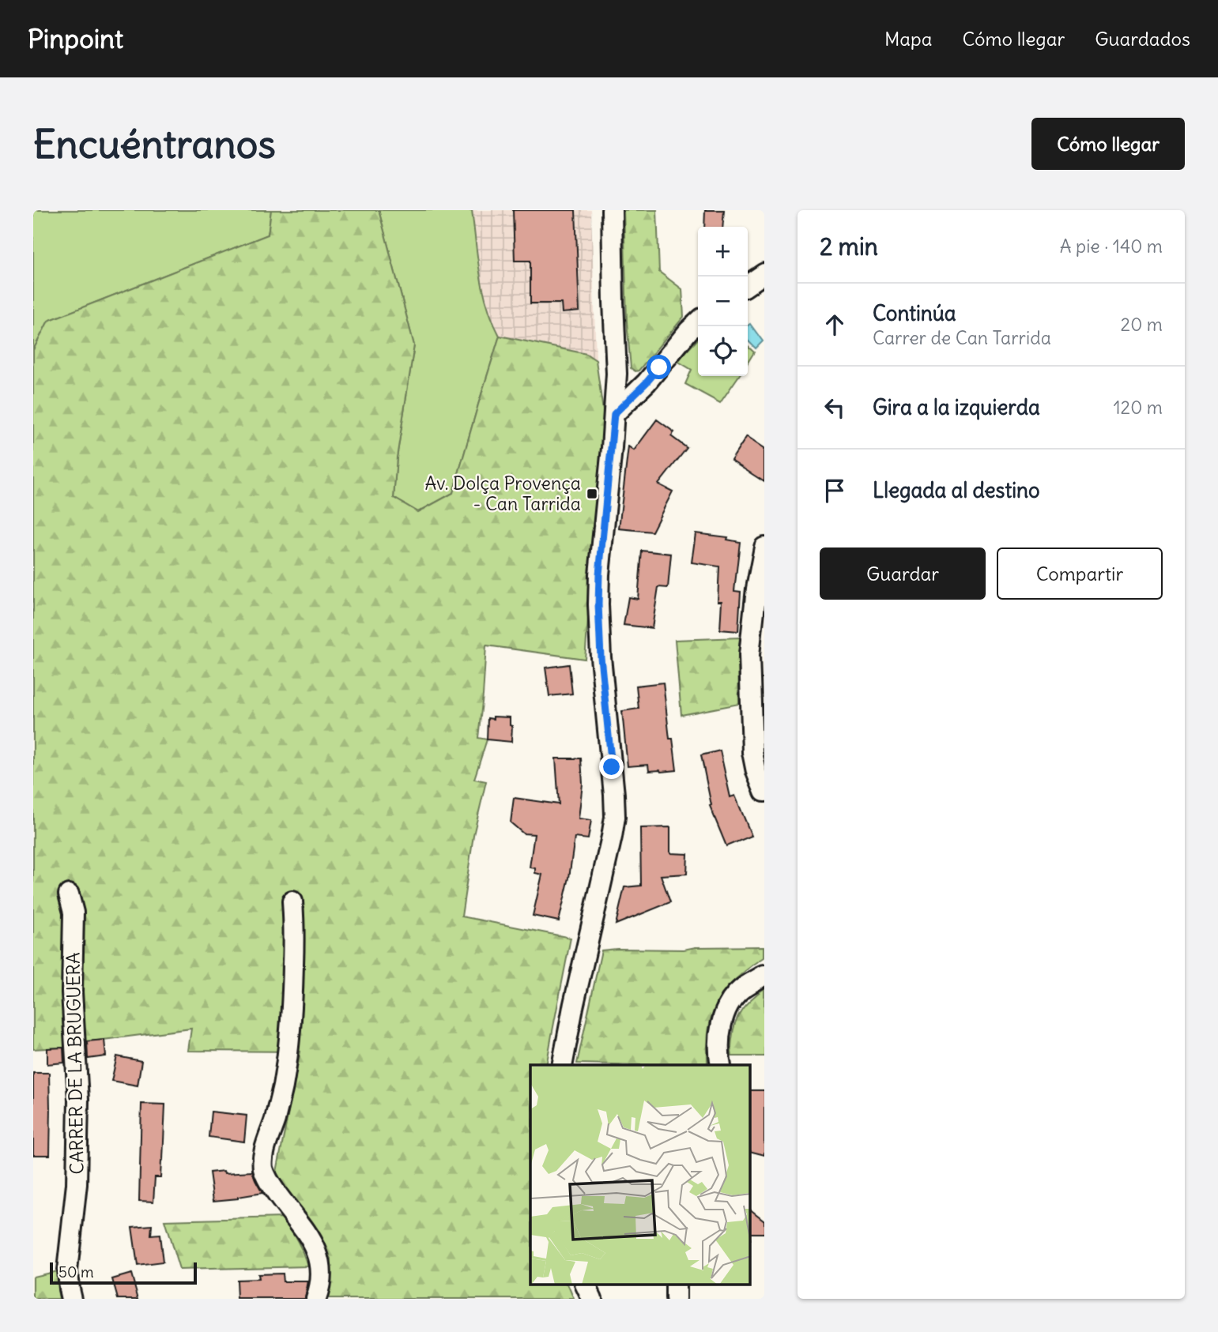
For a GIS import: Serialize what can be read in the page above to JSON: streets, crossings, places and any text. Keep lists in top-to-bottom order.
{
  "streets": {
    "street": ["CARRER DE LA BRUGUERA"]
  },
  "places": {
    "transit": ["Av. Dolça Provença - Can Tarrida"]
  },
  "scale_bar": "50 m",
  "page": {
    "header": "Pinpoint",
    "nav": ["Mapa", "Cómo llegar", "Guardados"],
    "buttons": [
      "Cómo llegar",
      ["Guardar", "Compartir"]
    ],
    "title": "Encuéntranos",
    "heading": ["2 min", "A pie · 140 m"],
    "map_buttons": ["+", "−"],
    "list": [
      ["Continúa", "Carrer de Can Tarrida", "20 m"],
      ["Gira a la izquierda", "120 m"],
      "Llegada al destino"
    ],
    "scale": "50 m"
  }
}
